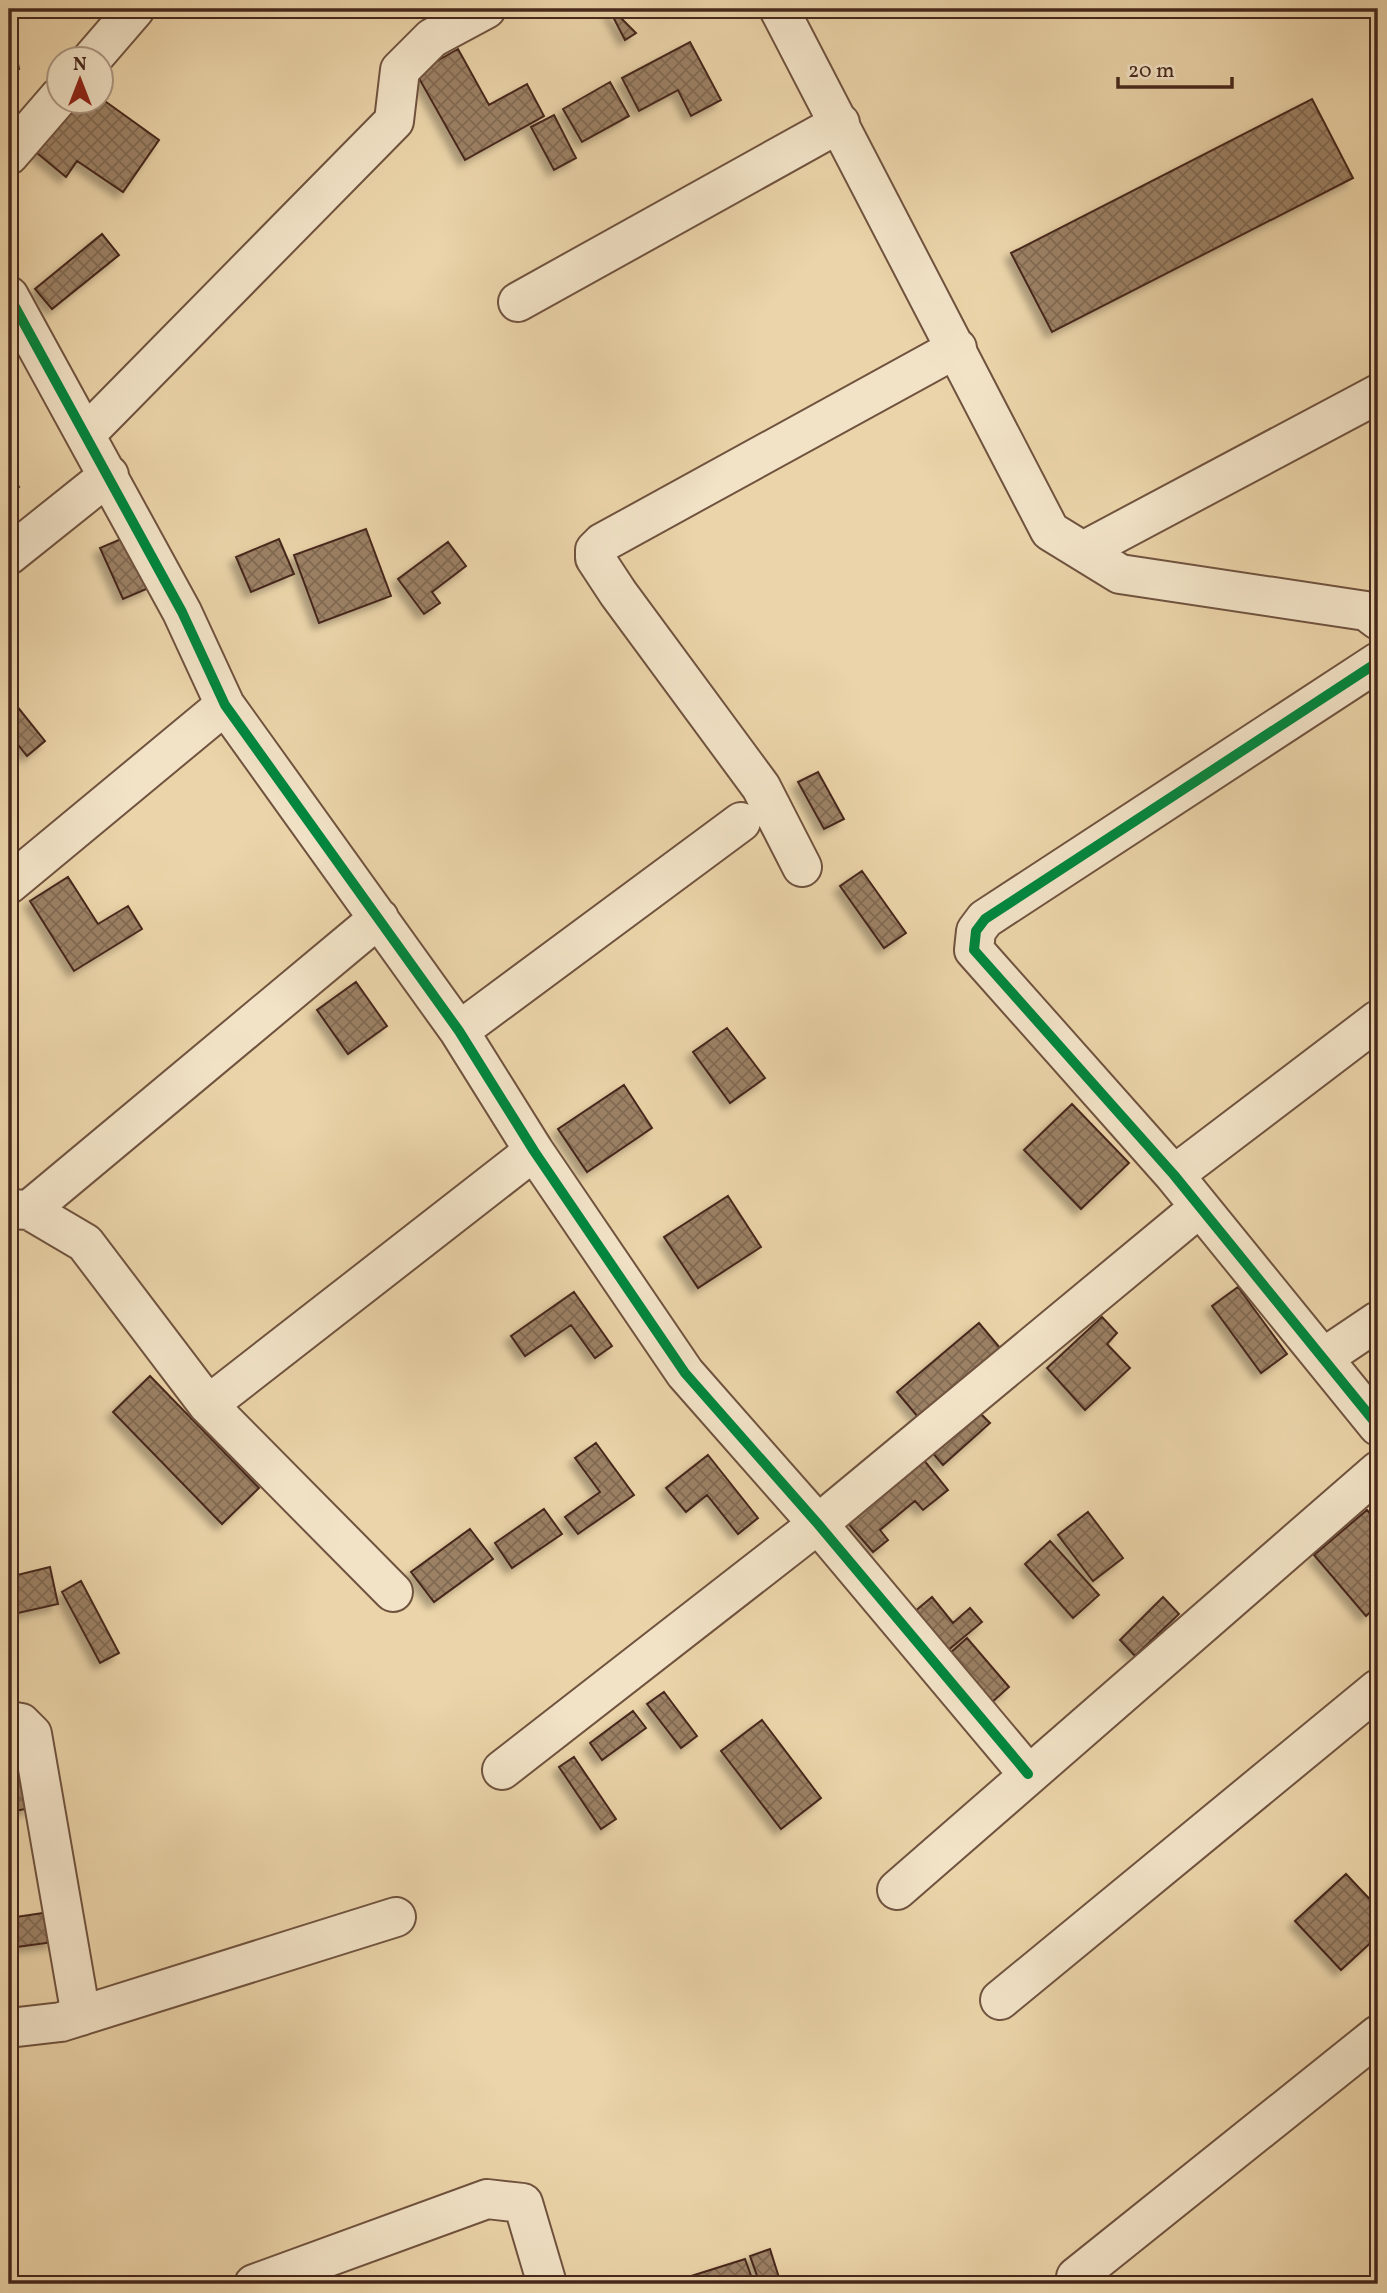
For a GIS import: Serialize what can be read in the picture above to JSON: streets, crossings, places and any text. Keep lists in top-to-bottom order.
{
  "scale_bar": "20 m",
  "north": "top"
}
